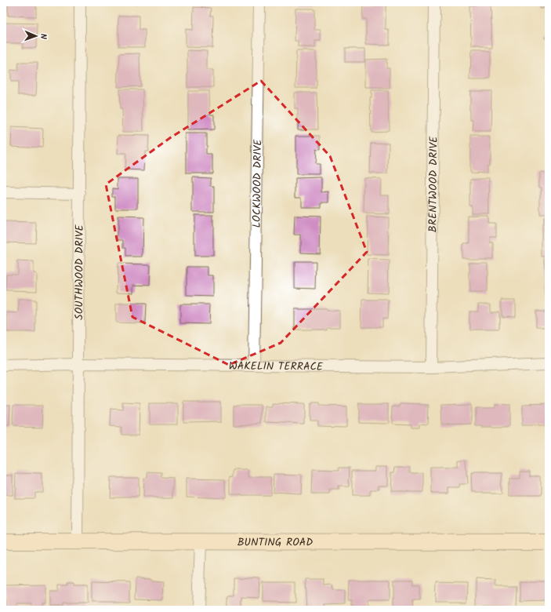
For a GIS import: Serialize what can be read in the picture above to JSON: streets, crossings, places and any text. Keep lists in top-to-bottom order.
{
  "streets": {
    "main road": ["BUNTING ROAD"],
    "street": [
      "LOCKWOOD DRIVE",
      "BRENTWOOD DRIVE",
      "SOUTHWOOD DRIVE",
      "WAKELIN TERRACE"
    ]
  },
  "crossings": [
    ["LOCKWOOD DRIVE", "WAKELIN TERRACE"],
    ["BRENTWOOD DRIVE", "WAKELIN TERRACE"],
    ["SOUTHWOOD DRIVE", "WAKELIN TERRACE"],
    ["SOUTHWOOD DRIVE", "BUNTING ROAD"]
  ],
  "north": "right"
}
